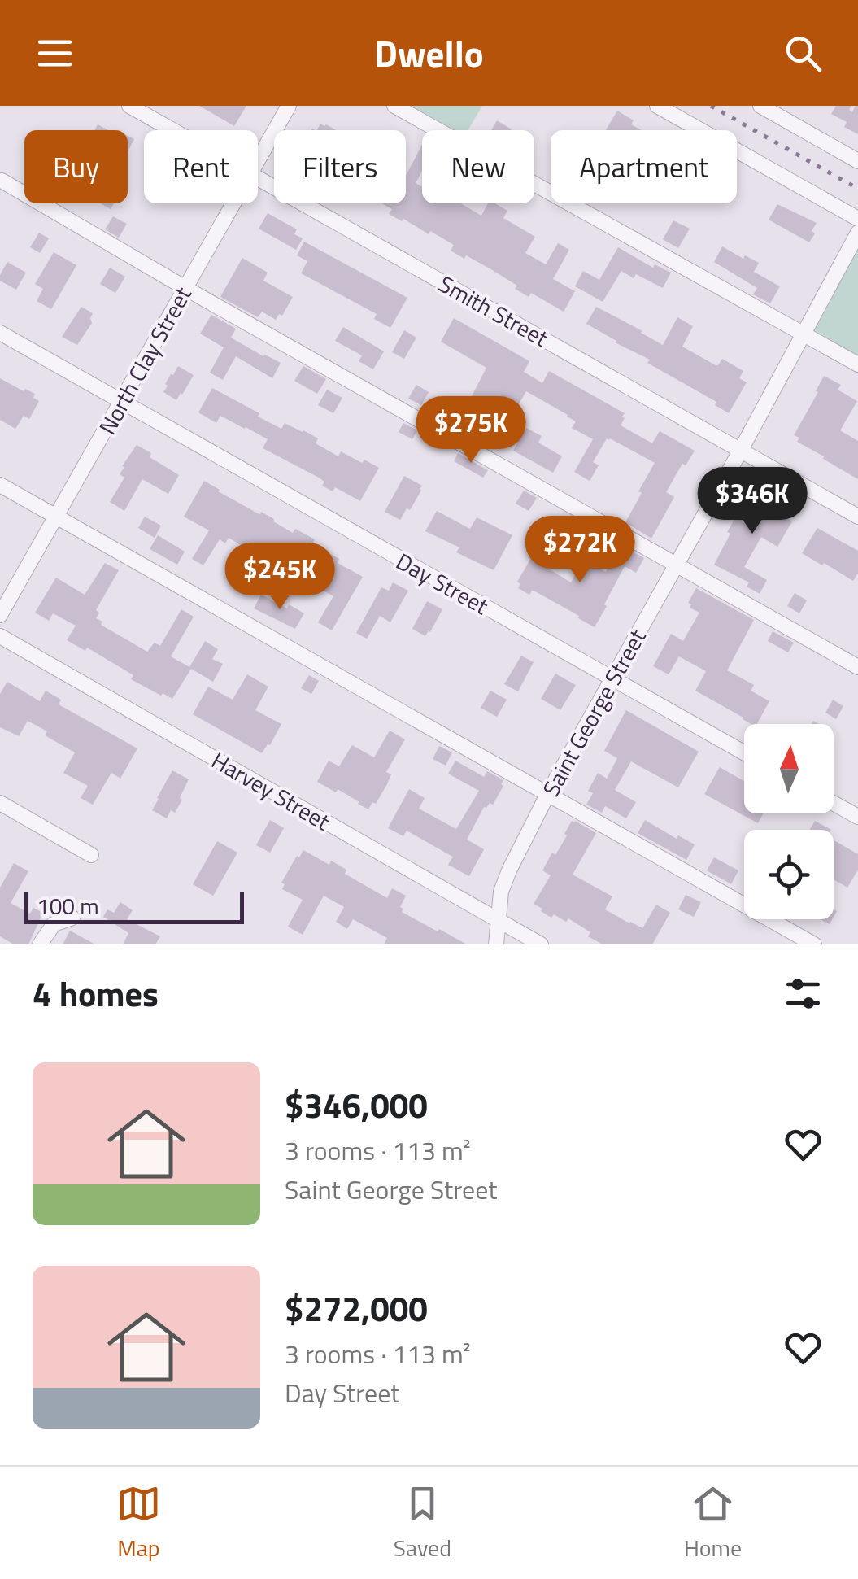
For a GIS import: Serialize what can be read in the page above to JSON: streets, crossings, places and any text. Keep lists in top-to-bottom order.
{
  "streets": {
    "street": [
      "Smith Street",
      "North Clay Street",
      "Day Street",
      "Saint George Street",
      "Harvey Street"
    ]
  },
  "crossings": [
    ["Smith Street", "Saint George Street"],
    ["North Clay Street", "Day Street"],
    ["Day Street", "Saint George Street"],
    ["Saint George Street", "Harvey Street"]
  ],
  "scale_bar": "100 m",
  "north": "top",
  "page": {
    "header": "Dwello",
    "chip": [
      "Buy",
      "Rent",
      "Filters",
      "New",
      "Apartment"
    ],
    "price": [
      "$275K",
      "$346K",
      "$272K",
      "$245K"
    ],
    "scale": "100 m",
    "heading": "4 homes",
    "list": [
      {
        "name": "$346,000",
        "note": "3 rooms · 113 m² · Saint George Street"
      },
      {
        "name": "$272,000",
        "note": "3 rooms · 113 m² · Day Street"
      }
    ],
    "tabs": ["Map", "Saved", "Home"]
  }
}
